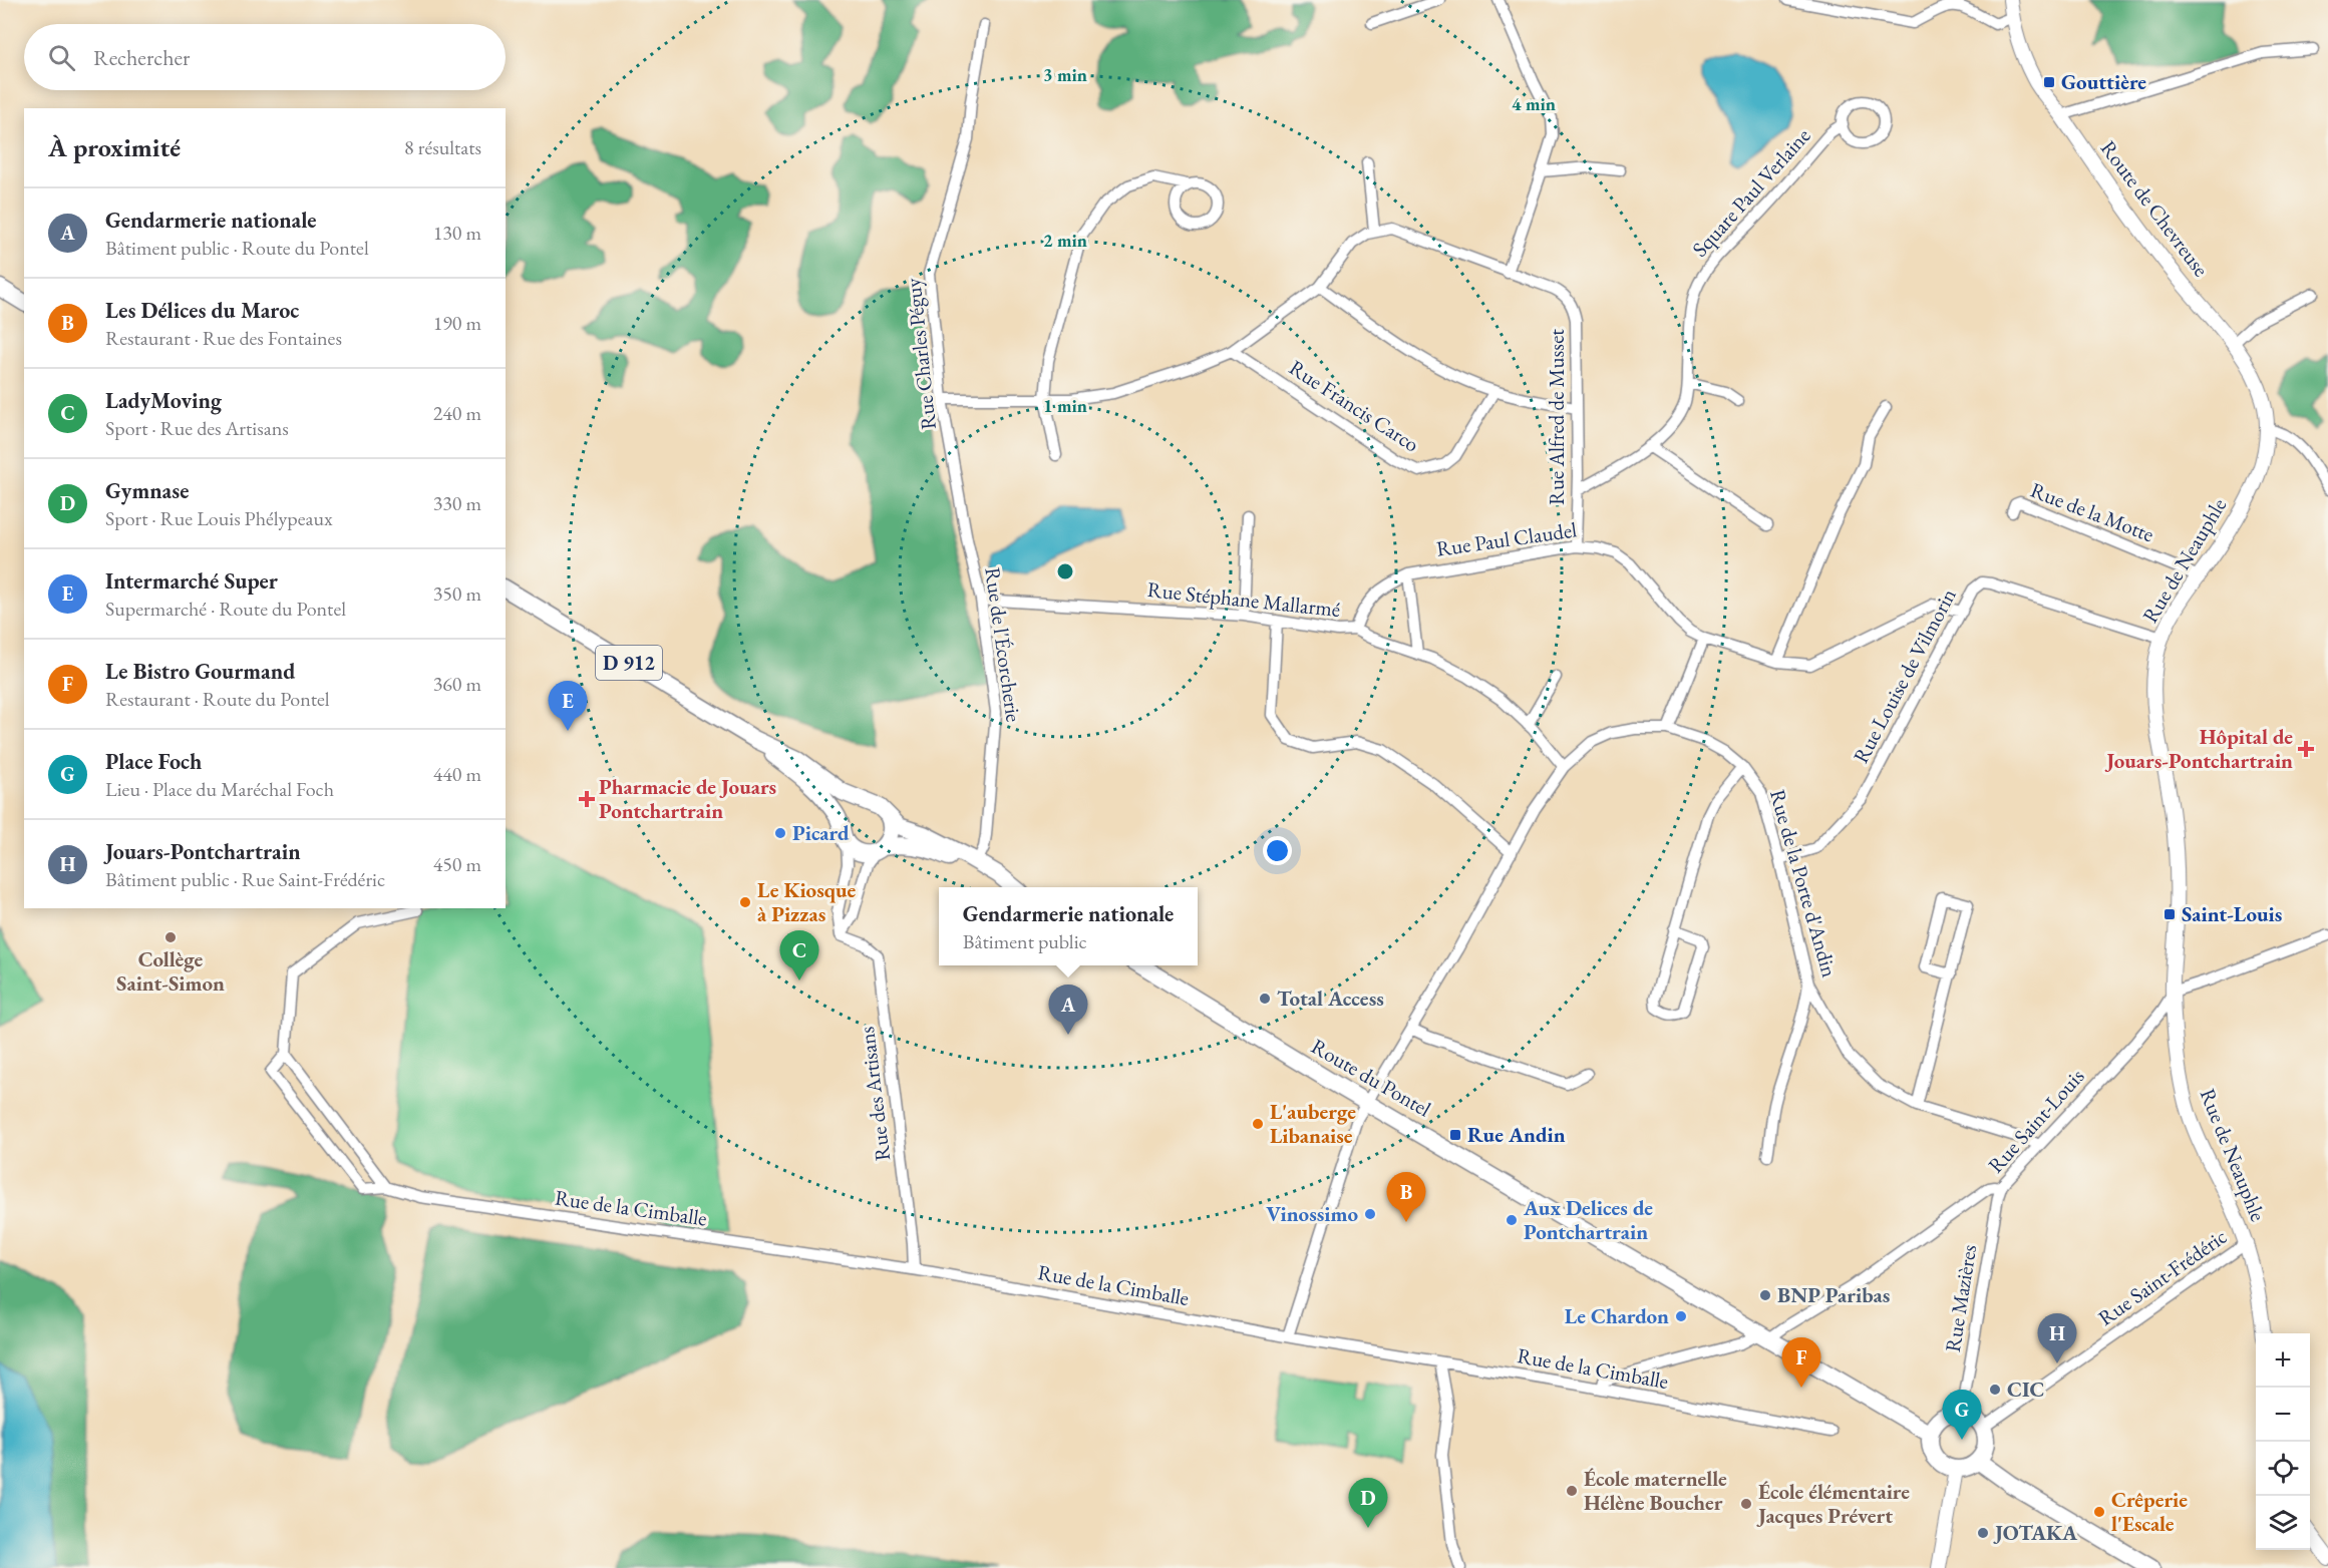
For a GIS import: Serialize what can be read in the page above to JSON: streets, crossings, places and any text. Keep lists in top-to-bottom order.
{
  "streets": {
    "main road": ["D 912", "Route du Pontel"],
    "street": [
      "Square Paul Verlaine",
      "Route de Chevreuse",
      "Rue Charles Péguy",
      "Rue Francis Carco",
      "Rue Alfred de Musset",
      "Rue de la Motte",
      "Rue Paul Claudel",
      "Rue de Neauphle",
      "Rue Stéphane Mallarmé",
      "Rue de l'Écorcherie",
      "Rue Louise de Vilmorin",
      "Rue de la Porte d'Andin",
      "Rue des Artisans",
      "Rue Saint-Louis",
      "Rue de la Cimballe",
      "Rue Saint-Frédéric",
      "Rue Mazières"
    ]
  },
  "crossings": [
    ["Square Paul Verlaine", "Rue Alfred de Musset"],
    ["Route de Chevreuse", "Rue de Neauphle"],
    ["Rue Charles Péguy", "Rue de l'Écorcherie"],
    ["Rue Alfred de Musset", "Rue Paul Claudel"],
    ["Rue de la Motte", "Rue de Neauphle"],
    ["Rue Paul Claudel", "Rue Stéphane Mallarmé"],
    ["Rue Paul Claudel", "Rue Louise de Vilmorin"],
    ["Rue de Neauphle", "Rue Louise de Vilmorin"],
    ["Rue de Neauphle", "Rue Saint-Louis"],
    ["Rue de Neauphle", "Rue Saint-Frédéric"],
    ["Rue Stéphane Mallarmé", "Rue de l'Écorcherie"],
    ["Rue Stéphane Mallarmé", "Rue de la Porte d'Andin"],
    ["Rue Louise de Vilmorin", "Rue de la Porte d'Andin"],
    ["Rue de la Porte d'Andin", "Route du Pontel"],
    ["Rue de la Porte d'Andin", "Rue Saint-Louis"],
    ["Rue de la Porte d'Andin", "Rue de la Cimballe"],
    ["Route du Pontel", "Rue Saint-Louis"],
    ["Route du Pontel", "Rue Saint-Frédéric"],
    ["Route du Pontel", "Rue Mazières"],
    ["Rue des Artisans", "Rue de la Cimballe"],
    ["Rue Saint-Louis", "Rue de la Cimballe"],
    ["Rue Saint-Louis", "Rue Mazières"],
    ["Rue Saint-Frédéric", "Rue Mazières"]
  ],
  "places": {
    "transit": ["Gouttière", "Saint-Louis", "Rue Andin"],
    "health": ["Hôpital de Jouars-Pontchartrain", "Pharmacie de Jouars Pontchartrain"],
    "other": [
      "Picard",
      "Le Kiosque à Pizzas",
      "Collège Saint-Simon",
      "Total Access",
      "L'auberge Libanaise",
      "Vinossimo",
      "Aux Delices de Pontchartrain",
      "BNP Paribas",
      "Le Chardon",
      "CIC",
      "École maternelle Hélène Boucher",
      "École élémentaire Jacques Prévert",
      "Crêperie l'Escale",
      "JOTAKA"
    ]
  },
  "page": {
    "search": "Rechercher",
    "heading": ["À proximité", "8 résultats"],
    "list": [
      {
        "mark": "A",
        "name": "Gendarmerie nationale",
        "note": "Bâtiment public · Route du Pontel",
        "value": "130 m"
      },
      {
        "mark": "B",
        "name": "Les Délices du Maroc",
        "note": "Restaurant · Rue des Fontaines",
        "value": "190 m"
      },
      {
        "mark": "C",
        "name": "LadyMoving",
        "note": "Sport · Rue des Artisans",
        "value": "240 m"
      },
      {
        "mark": "D",
        "name": "Gymnase",
        "note": "Sport · Rue Louis Phélypeaux",
        "value": "330 m"
      },
      {
        "mark": "E",
        "name": "Intermarché Super",
        "note": "Supermarché · Route du Pontel",
        "value": "350 m"
      },
      {
        "mark": "F",
        "name": "Le Bistro Gourmand",
        "note": "Restaurant · Route du Pontel",
        "value": "360 m"
      },
      {
        "mark": "G",
        "name": "Place Foch",
        "note": "Lieu · Place du Maréchal Foch",
        "value": "440 m"
      },
      {
        "mark": "H",
        "name": "Jouars-Pontchartrain",
        "note": "Bâtiment public · Rue Saint-Frédéric",
        "value": "450 m"
      }
    ],
    "pins": [
      "E",
      "C",
      "A",
      "B",
      "H",
      "F",
      "G",
      "D"
    ],
    "popup": ["Gendarmerie nationale", "Bâtiment public"],
    "map_buttons": ["+", "−"]
  },
  "rings": [
    "3 min",
    "4 min",
    "2 min",
    "1 min"
  ]
}
